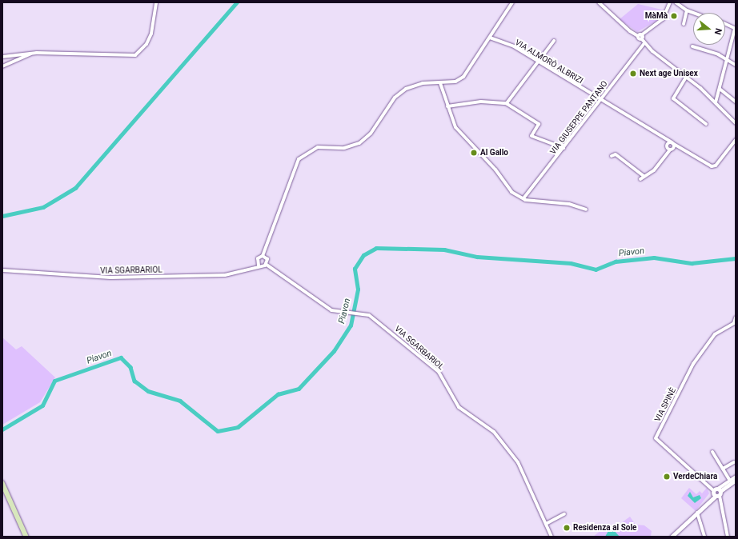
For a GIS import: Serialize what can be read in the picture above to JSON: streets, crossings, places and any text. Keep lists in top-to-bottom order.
{
  "streets": {
    "street": [
      "VIA ALMORÒ ALBRIZI",
      "VIA GIUSEPPE PANTANO",
      "VIA SGARBARIOL",
      "VIA SPINÈ"
    ]
  },
  "crossings": [
    ["VIA ALMORÒ ALBRIZI", "VIA GIUSEPPE PANTANO"]
  ],
  "water": ["Piavon"],
  "places": [
    "MàMà",
    "Next age Unisex",
    "Al Gallo",
    "VerdeChiara",
    "Residenza al Sole"
  ],
  "north": "right"
}
